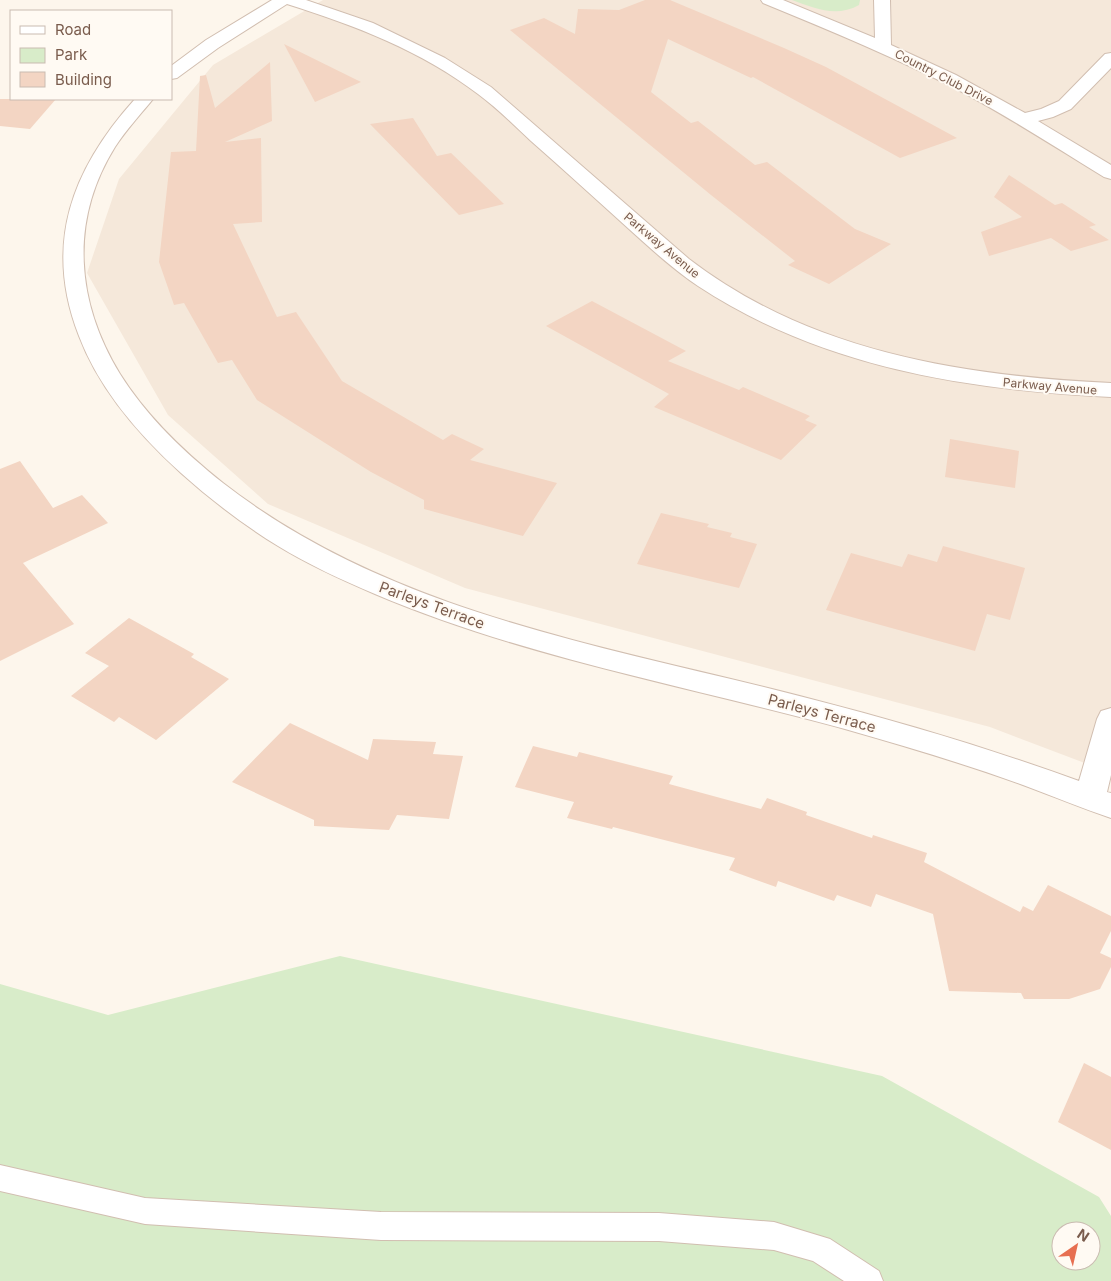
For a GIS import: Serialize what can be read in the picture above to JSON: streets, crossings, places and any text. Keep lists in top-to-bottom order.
{
  "streets": {
    "street": ["Country Club Drive", "Parkway Avenue", "Parleys Terrace"]
  },
  "legend": ["Road", "Park", "Building"],
  "north": "top right"
}
